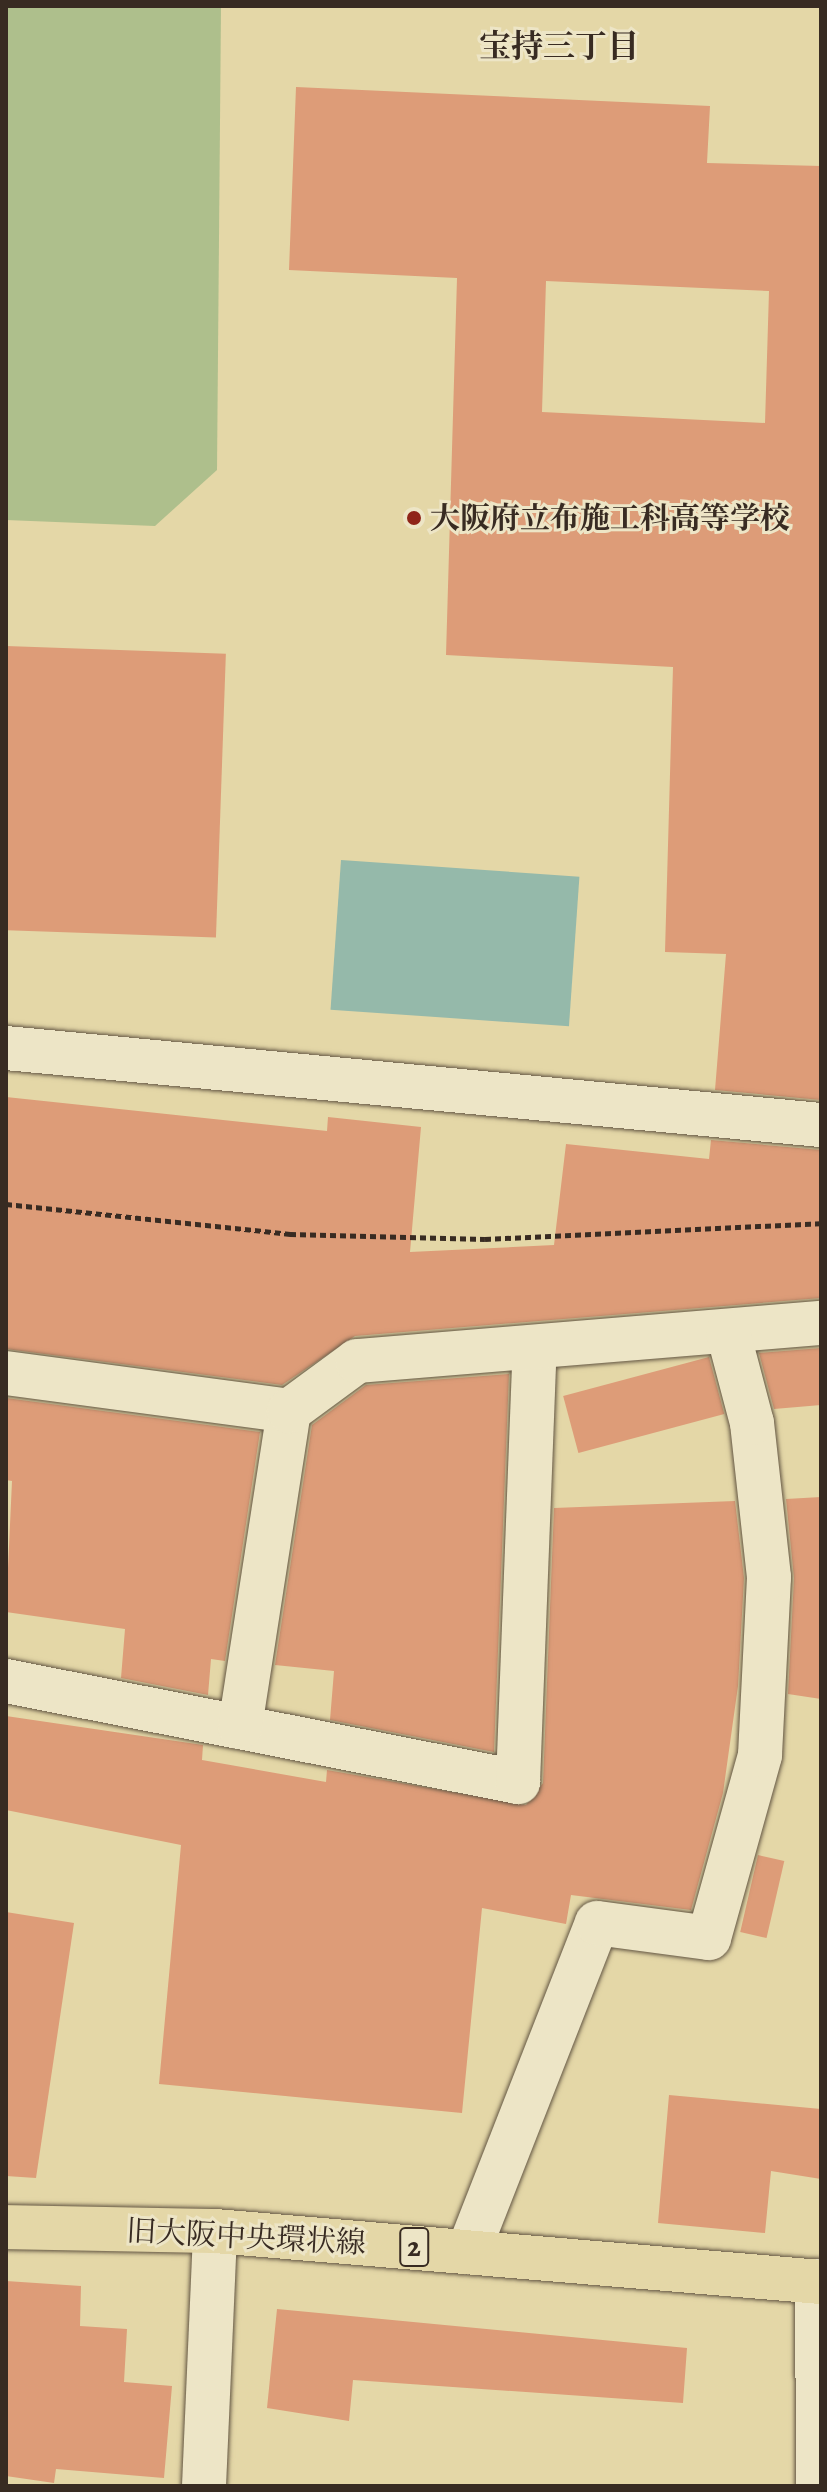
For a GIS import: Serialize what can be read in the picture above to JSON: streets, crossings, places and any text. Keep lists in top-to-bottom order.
{
  "streets": {
    "main road": ["旧大阪中央環状線", "2"]
  },
  "districts": ["宝持三丁目"],
  "places": ["大阪府立布施工科高等学校"]
}
